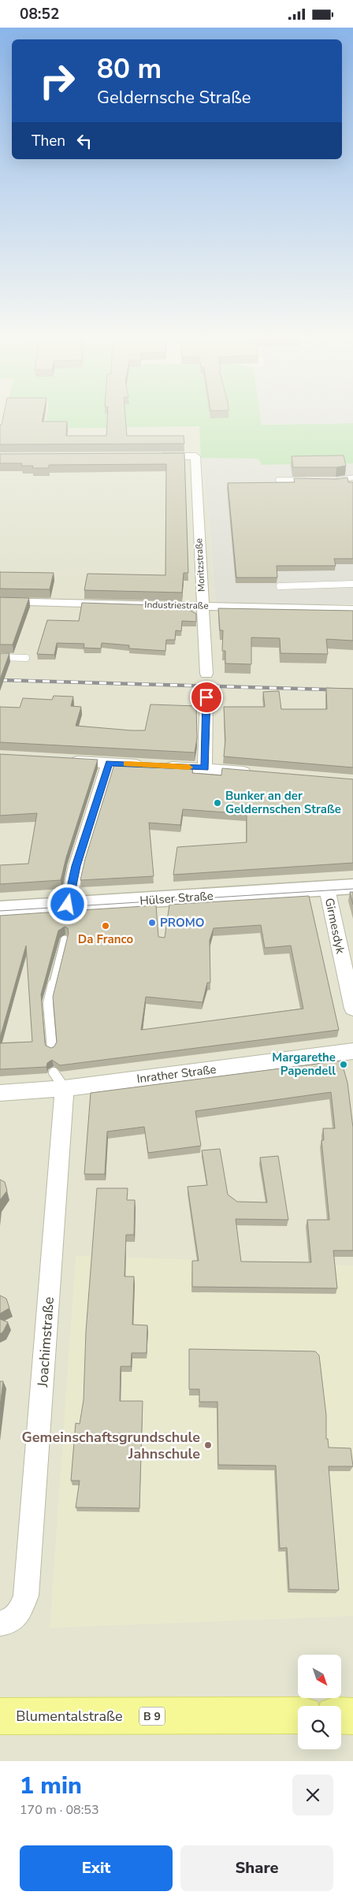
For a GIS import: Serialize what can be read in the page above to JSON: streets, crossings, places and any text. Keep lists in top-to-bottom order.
{
  "streets": {
    "main road": ["Blumentalstraße", "B 9"],
    "street": [
      "Moritzstraße",
      "Industriestraße",
      "Hülser Straße",
      "Girmesdyk",
      "Inrather Straße",
      "Joachimstraße"
    ]
  },
  "crossings": [
    ["Moritzstraße", "Industriestraße"],
    ["Hülser Straße", "Girmesdyk"],
    ["Inrather Straße", "Joachimstraße"]
  ],
  "places": [
    "Bunker an der Geldernschen Straße",
    "PROMO",
    "Da Franco",
    "Margarethe Papendell",
    "Gemeinschaftsgrundschule Jahnschule"
  ],
  "north": "bottom right",
  "page": {
    "status": "08:52",
    "turn": ["80 m", "Geldernsche Straße"],
    "then": "Then",
    "heading": ["1 min", "170 m · 08:53"],
    "buttons": ["Exit", "Share"]
  }
}
